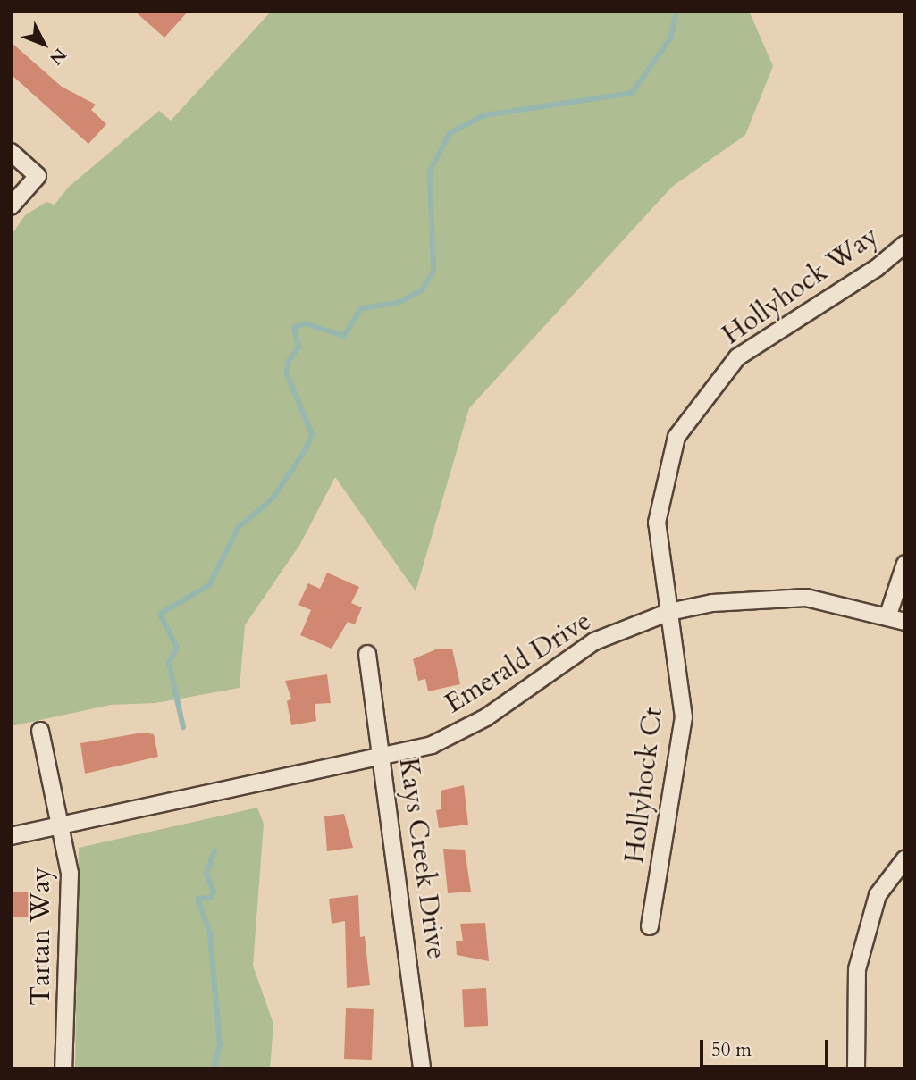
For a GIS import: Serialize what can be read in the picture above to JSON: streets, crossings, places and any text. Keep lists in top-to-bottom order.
{
  "streets": {
    "street": [
      "Hollyhock Way",
      "Emerald Drive",
      "Hollyhock Ct",
      "Kays Creek Drive",
      "Tartan Way"
    ]
  },
  "crossings": [
    ["Hollyhock Way", "Emerald Drive"],
    ["Hollyhock Way", "Hollyhock Ct"],
    ["Emerald Drive", "Hollyhock Ct"],
    ["Emerald Drive", "Kays Creek Drive"],
    ["Emerald Drive", "Tartan Way"]
  ],
  "scale_bar": "50 m",
  "north": "bottom right"
}
